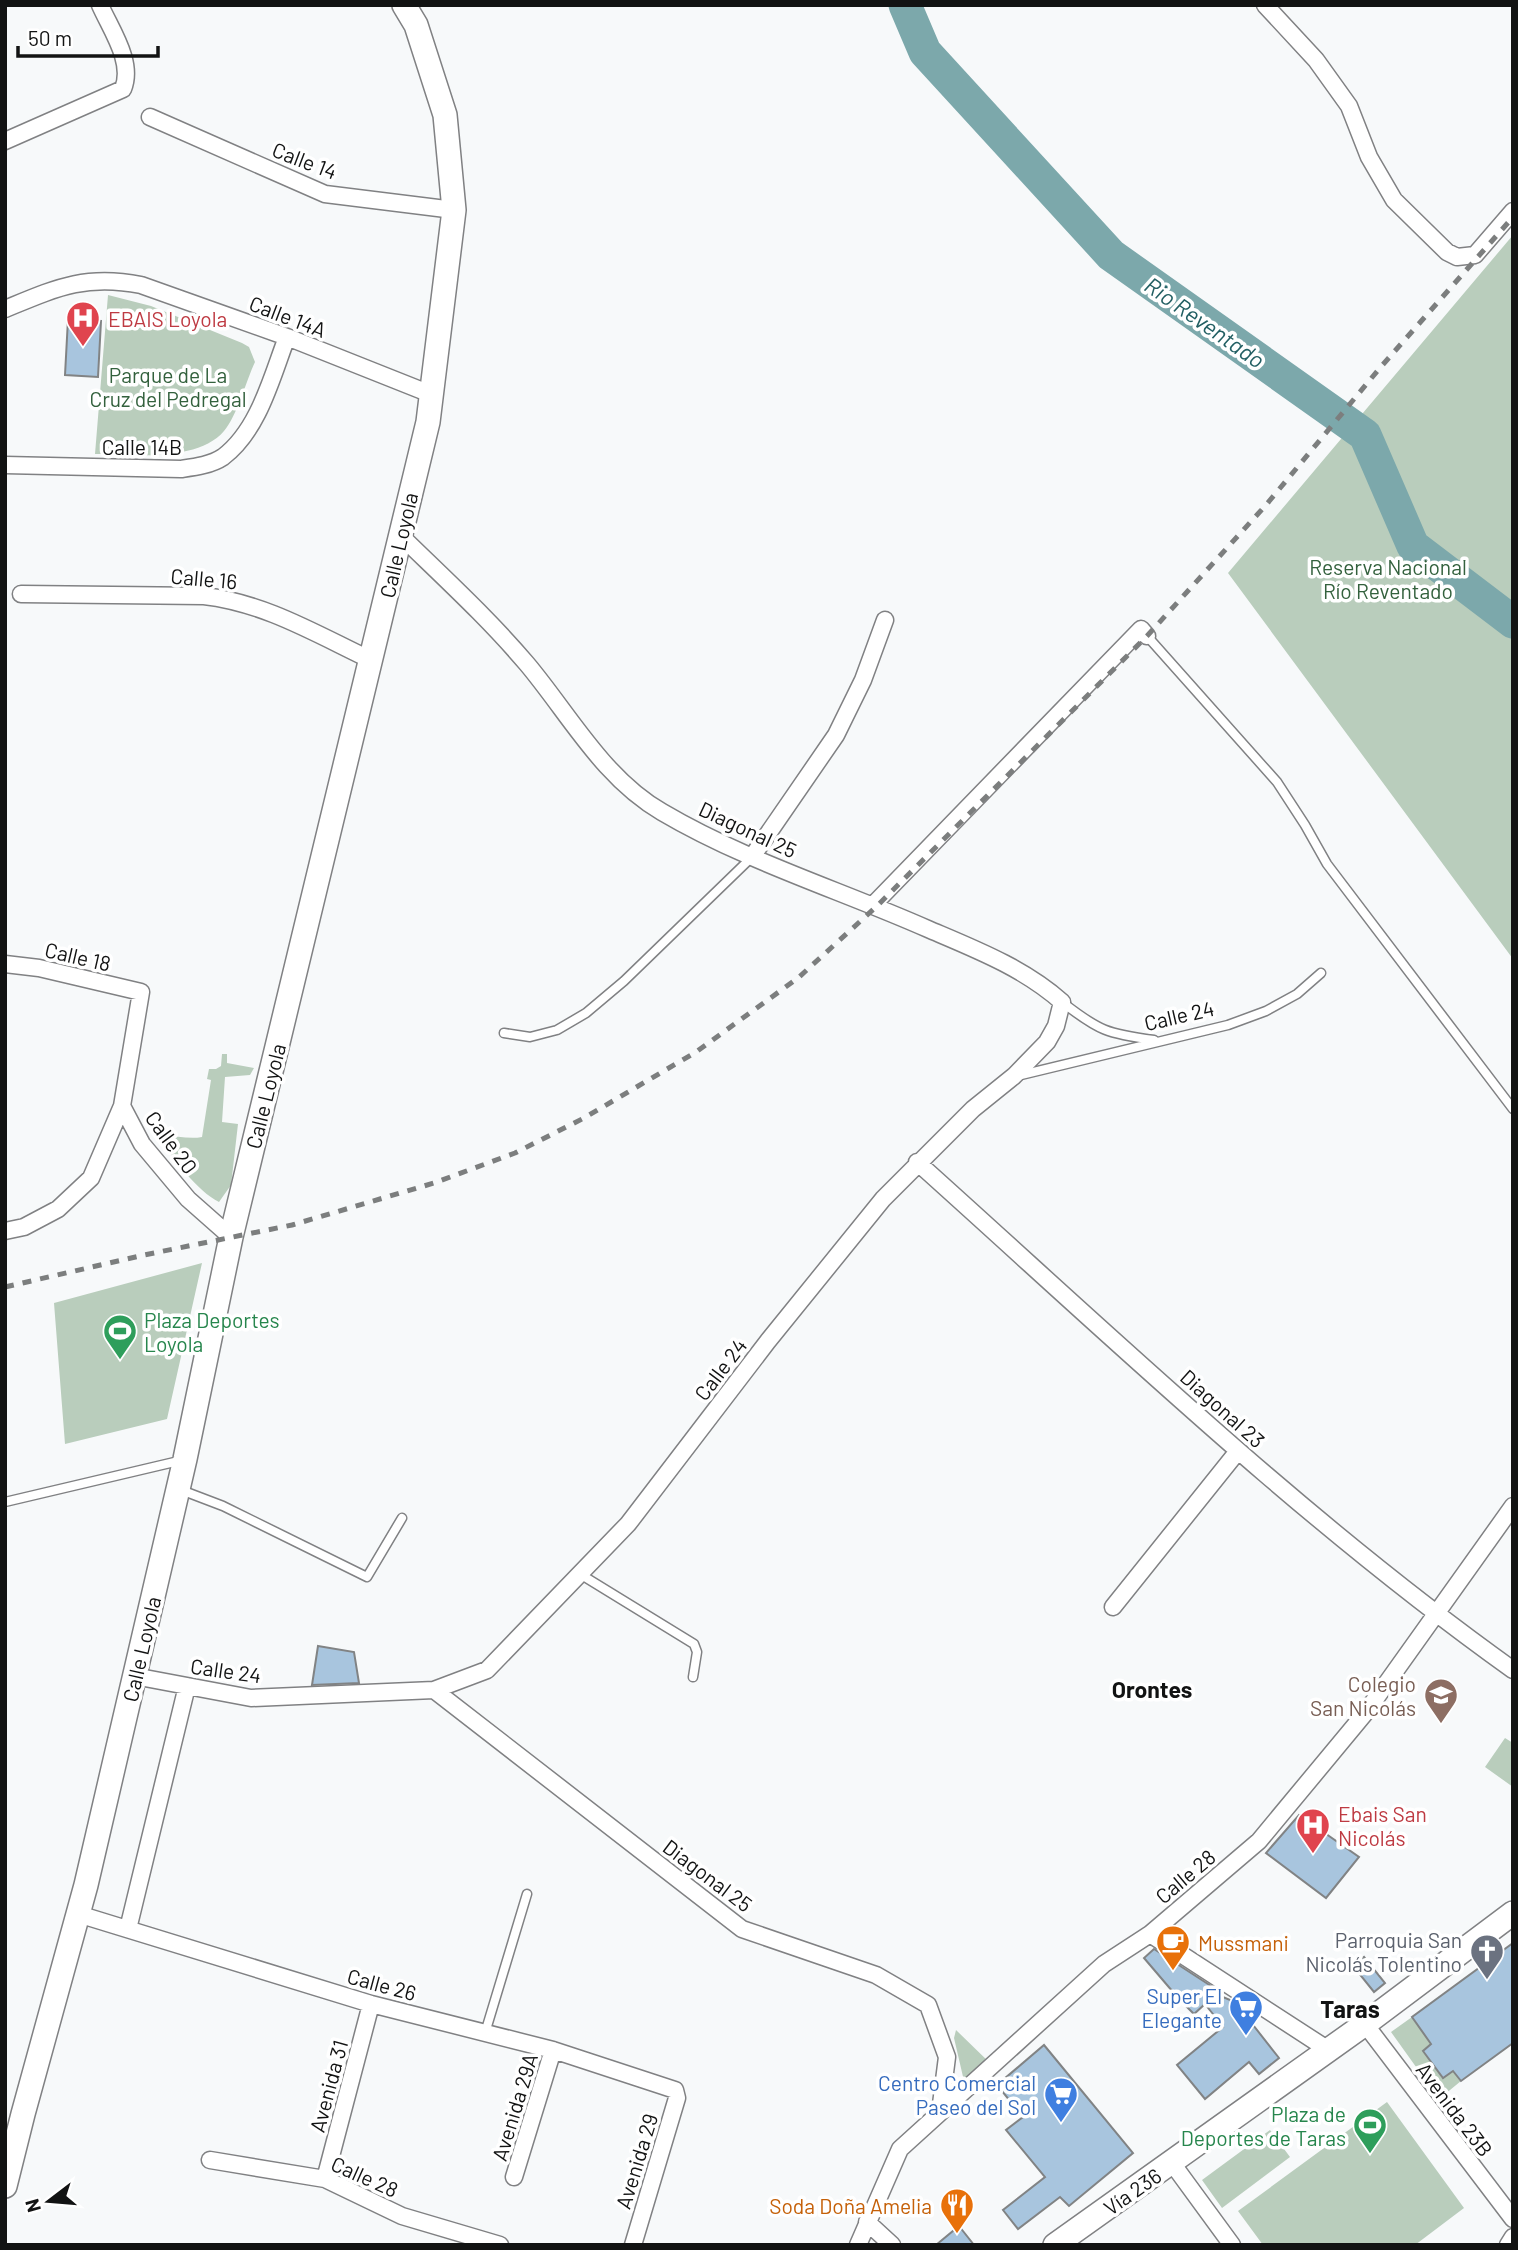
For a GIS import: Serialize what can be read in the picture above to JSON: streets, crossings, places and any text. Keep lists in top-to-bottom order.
{
  "streets": {
    "main road": ["Calle Loyola", "Vía 236"],
    "street": [
      "Calle 14",
      "Calle 14A",
      "Calle 14B",
      "Calle 16",
      "Diagonal 25",
      "Calle 18",
      "Calle 24",
      "Calle 20",
      "Diagonal 23",
      "Calle 28",
      "Calle 26",
      "Avenida 31",
      "Avenida 29A",
      "Avenida 23B",
      "Avenida 29"
    ]
  },
  "crossings": [
    ["Calle 14", "Calle Loyola"],
    ["Calle 14A", "Calle 14B"],
    ["Calle 14A", "Calle Loyola"],
    ["Calle Loyola", "Calle 16"],
    ["Calle Loyola", "Diagonal 25"],
    ["Calle Loyola", "Calle 24"],
    ["Calle Loyola", "Calle 20"],
    ["Calle Loyola", "Calle 26"],
    ["Diagonal 25", "Calle 24"],
    ["Diagonal 25", "Calle 28"],
    ["Calle 18", "Calle 20"],
    ["Calle 24", "Diagonal 23"],
    ["Diagonal 23", "Calle 28"],
    ["Calle 28", "Avenida 31"],
    ["Calle 26", "Avenida 31"],
    ["Calle 26", "Avenida 29A"],
    ["Calle 26", "Avenida 29"],
    ["Avenida 23B", "Vía 236"]
  ],
  "districts": ["Orontes", "Taras"],
  "water": ["Rio Reventado"],
  "parks": ["Parque de La Cruz del Pedregal", "Reserva Nacional Río Reventado"],
  "places": {
    "hospital": ["EBAIS Loyola", "Ebais San Nicolás"],
    "sports": ["Plaza Deportes Loyola", "Plaza de Deportes de Taras"],
    "school or university": ["Colegio San Nicolás"],
    "cafe": ["Mussmani"],
    "church": ["Parroquia San Nicolás Tolentino"],
    "supermarket": ["Super El Elegante", "Centro Comercial Paseo del Sol"],
    "restaurant": ["Soda Doña Amelia"]
  },
  "scale_bar": "50 m",
  "north": "left"
}
